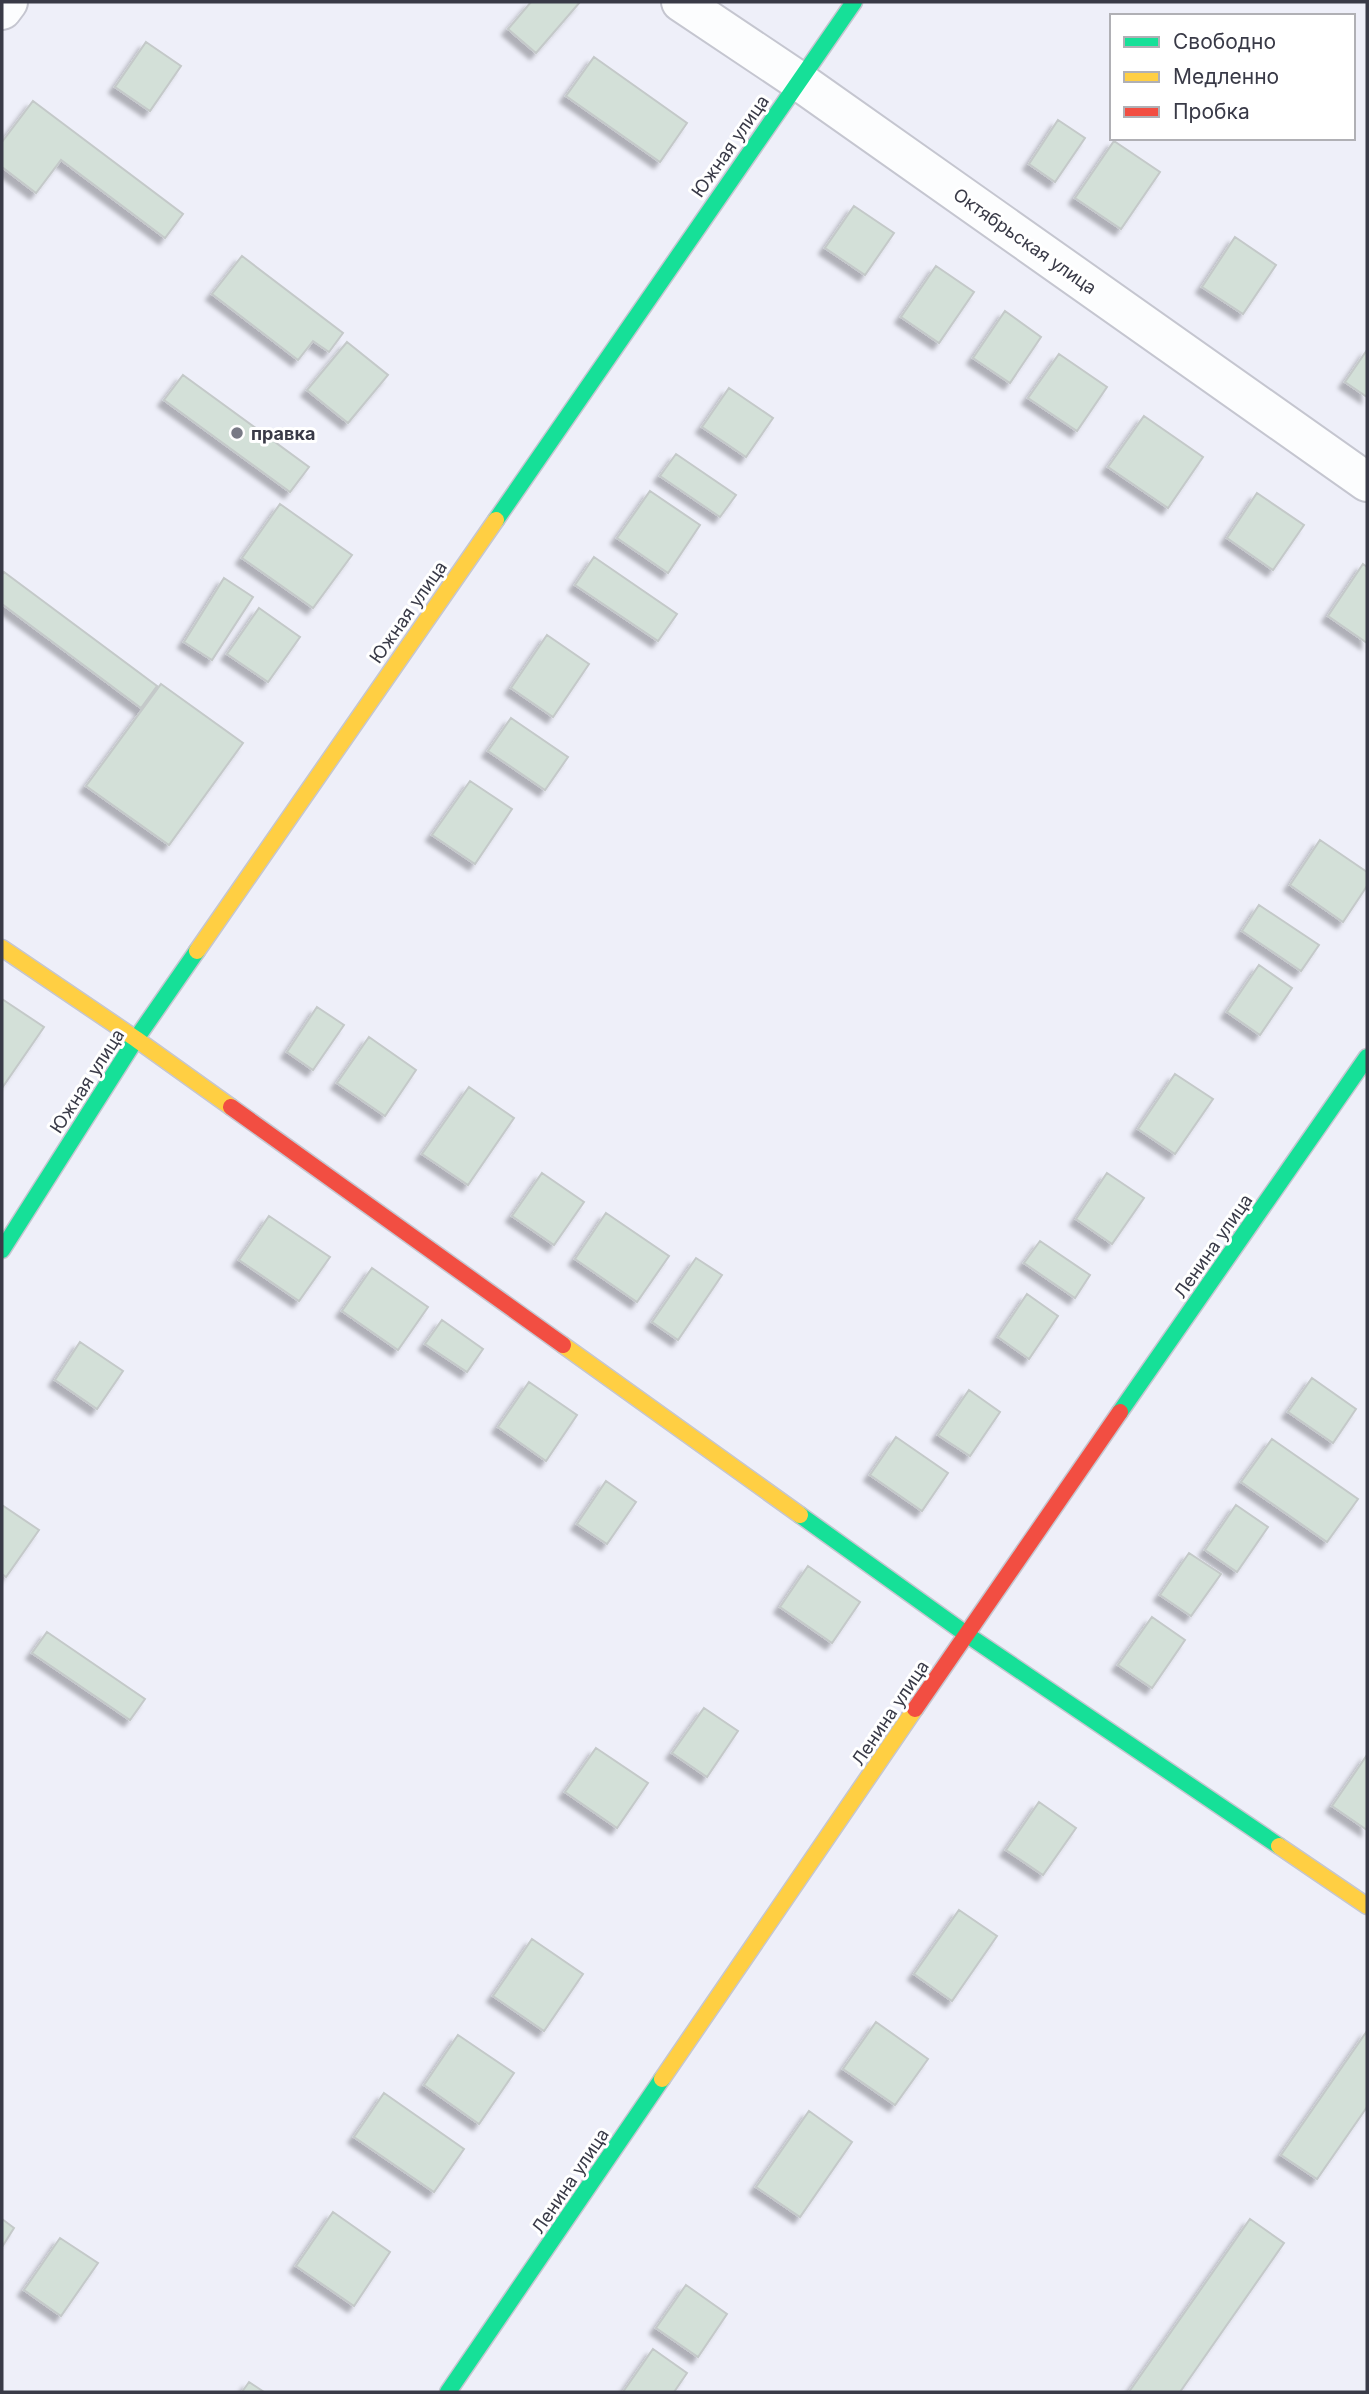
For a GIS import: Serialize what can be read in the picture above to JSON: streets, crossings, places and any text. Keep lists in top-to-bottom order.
{
  "streets": {
    "street": ["Южная улица", "Октябрьская улица", "Ленина улица"]
  },
  "crossings": [
    ["Южная улица", "Октябрьская улица"]
  ],
  "places": ["правка"],
  "legend": ["Свободно", "Медленно", "Пробка"]
}
